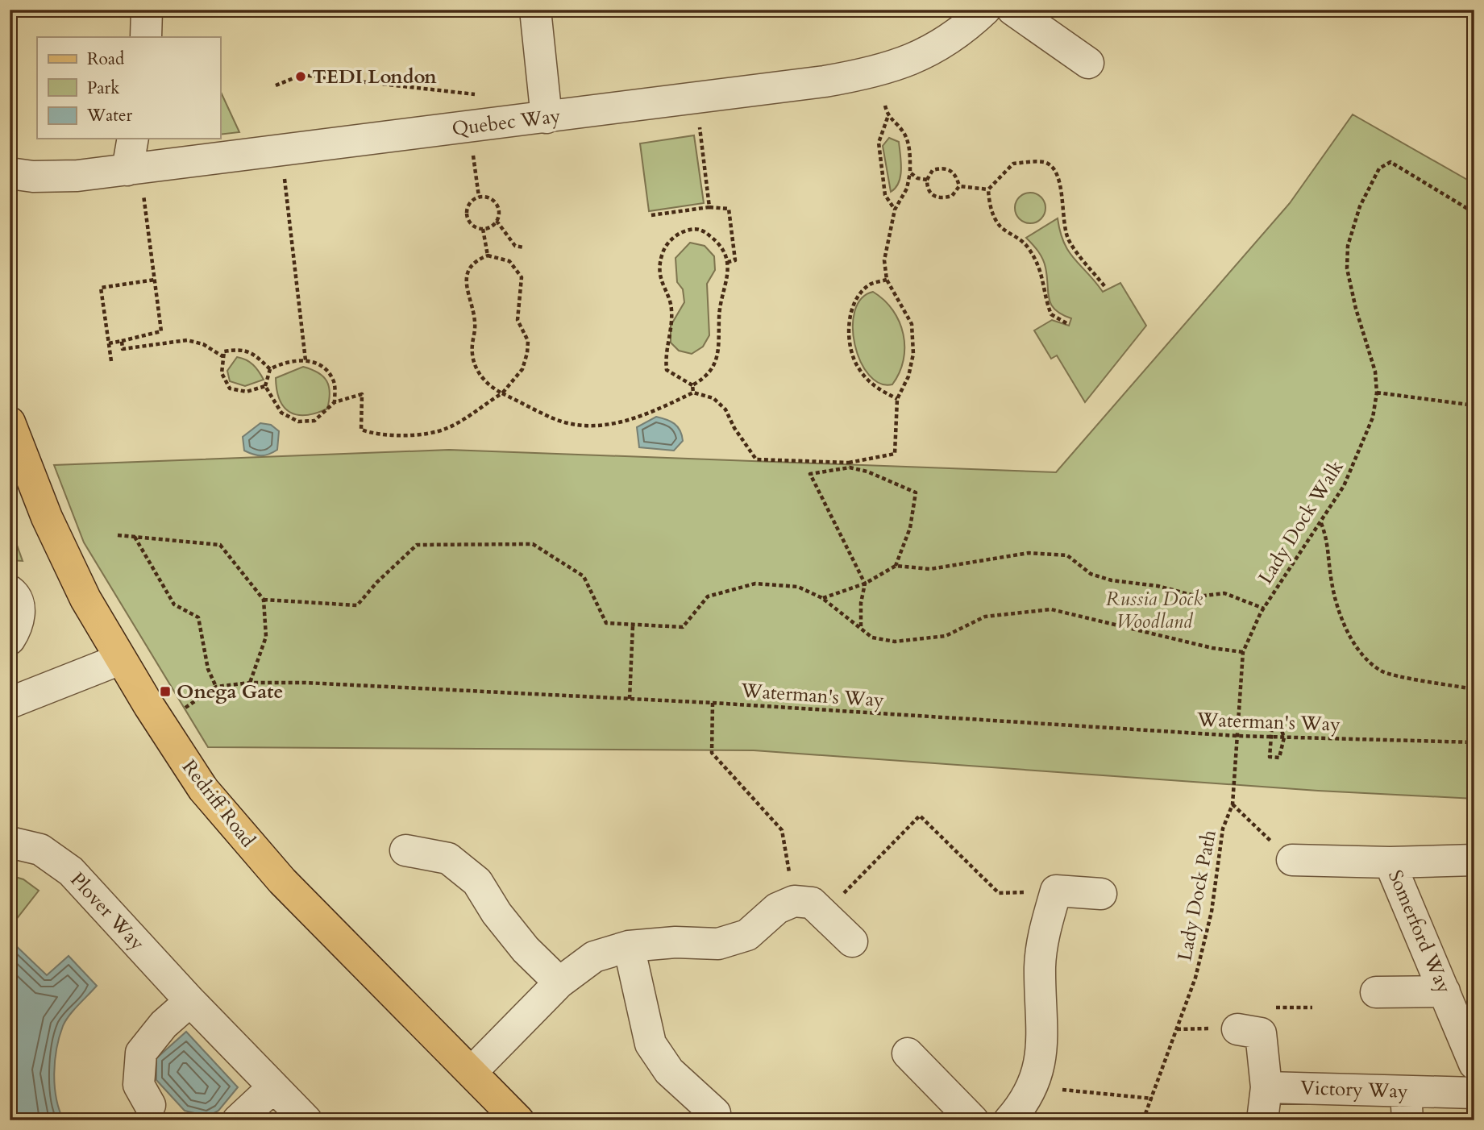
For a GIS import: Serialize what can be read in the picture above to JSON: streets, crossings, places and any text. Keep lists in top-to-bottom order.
{
  "streets": {
    "main road": ["Redriff Road"],
    "street": [
      "Quebec Way",
      "Plover Way",
      "Somerford Way",
      "Victory Way"
    ],
    "path": ["Lady Dock Walk", "Waterman's Way", "Lady Dock Path"]
  },
  "crossings": [
    ["Lady Dock Walk", "Lady Dock Path"],
    ["Waterman's Way", "Redriff Road"],
    ["Waterman's Way", "Lady Dock Path"]
  ],
  "parks": ["Russia Dock Woodland"],
  "places": {
    "other": ["TEDI London"],
    "transit": ["Onega Gate"]
  },
  "legend": ["Road", "Park", "Water"]
}
